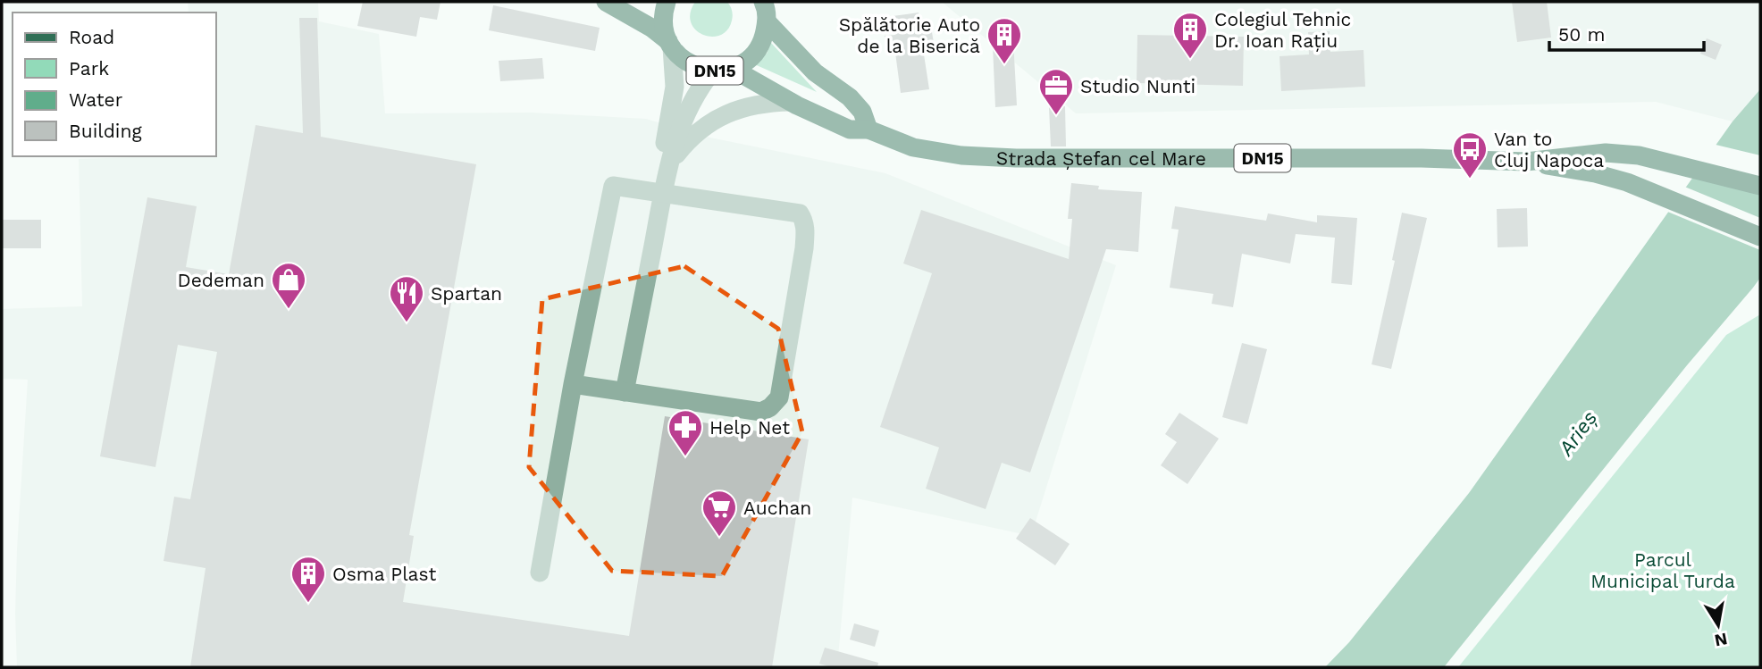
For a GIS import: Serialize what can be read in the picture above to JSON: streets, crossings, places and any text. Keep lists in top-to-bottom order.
{
  "streets": {
    "main road": ["DN15", "Strada Ștefan cel Mare"]
  },
  "crossings": [
    ["DN15", "Strada Ștefan cel Mare"]
  ],
  "water": ["Arieș"],
  "parks": ["Parcul Municipal Turda"],
  "places": {
    "building": ["Colegiul Tehnic Dr. Ioan Rațiu", "Spălătorie Auto de la Biserică", "Osma Plast"],
    "office": ["Studio Nunti"],
    "bus stop": ["Van to Cluj Napoca"],
    "shop": ["Dedeman"],
    "restaurant": ["Spartan"],
    "pharmacy": ["Help Net"],
    "supermarket": ["Auchan"]
  },
  "legend": [
    "Road",
    "Park",
    "Water",
    "Building"
  ],
  "scale_bar": "50 m",
  "north": "bottom"
}
